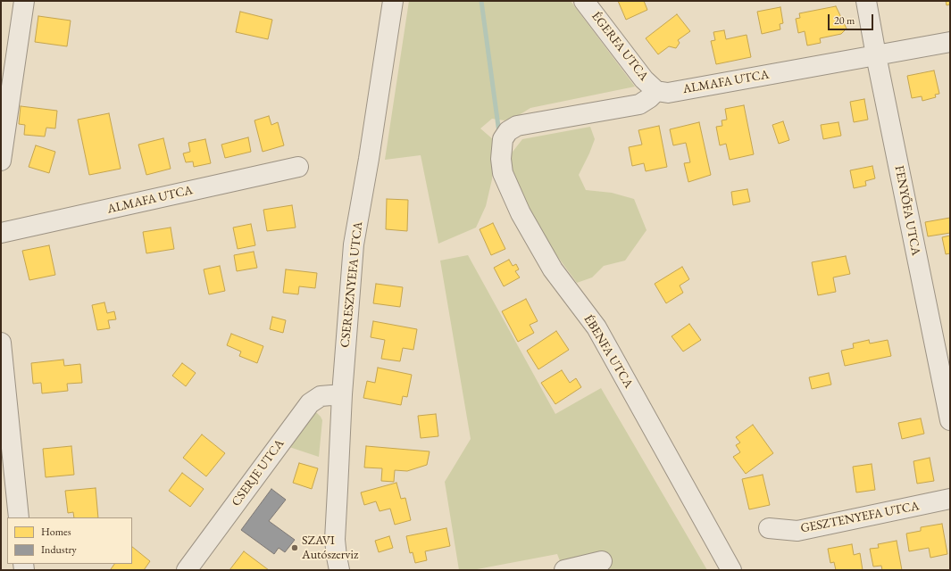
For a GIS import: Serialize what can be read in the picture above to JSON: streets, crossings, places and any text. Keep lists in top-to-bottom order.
{
  "streets": {
    "street": [
      "ÉGERFA UTCA",
      "ALMAFA UTCA",
      "FENYŐFA UTCA",
      "CSERESZNYEFA UTCA",
      "ÉBENFA UTCA",
      "CSERJE UTCA",
      "GESZTENYEFA UTCA"
    ]
  },
  "crossings": [
    ["ÉGERFA UTCA", "ALMAFA UTCA"],
    ["ÉGERFA UTCA", "ÉBENFA UTCA"],
    ["ALMAFA UTCA", "FENYŐFA UTCA"],
    ["ALMAFA UTCA", "ÉBENFA UTCA"],
    ["CSERESZNYEFA UTCA", "CSERJE UTCA"]
  ],
  "places": ["SZAVI Autószerviz"],
  "legend": ["Homes", "Industry"],
  "scale_bar": "20 m"
}
